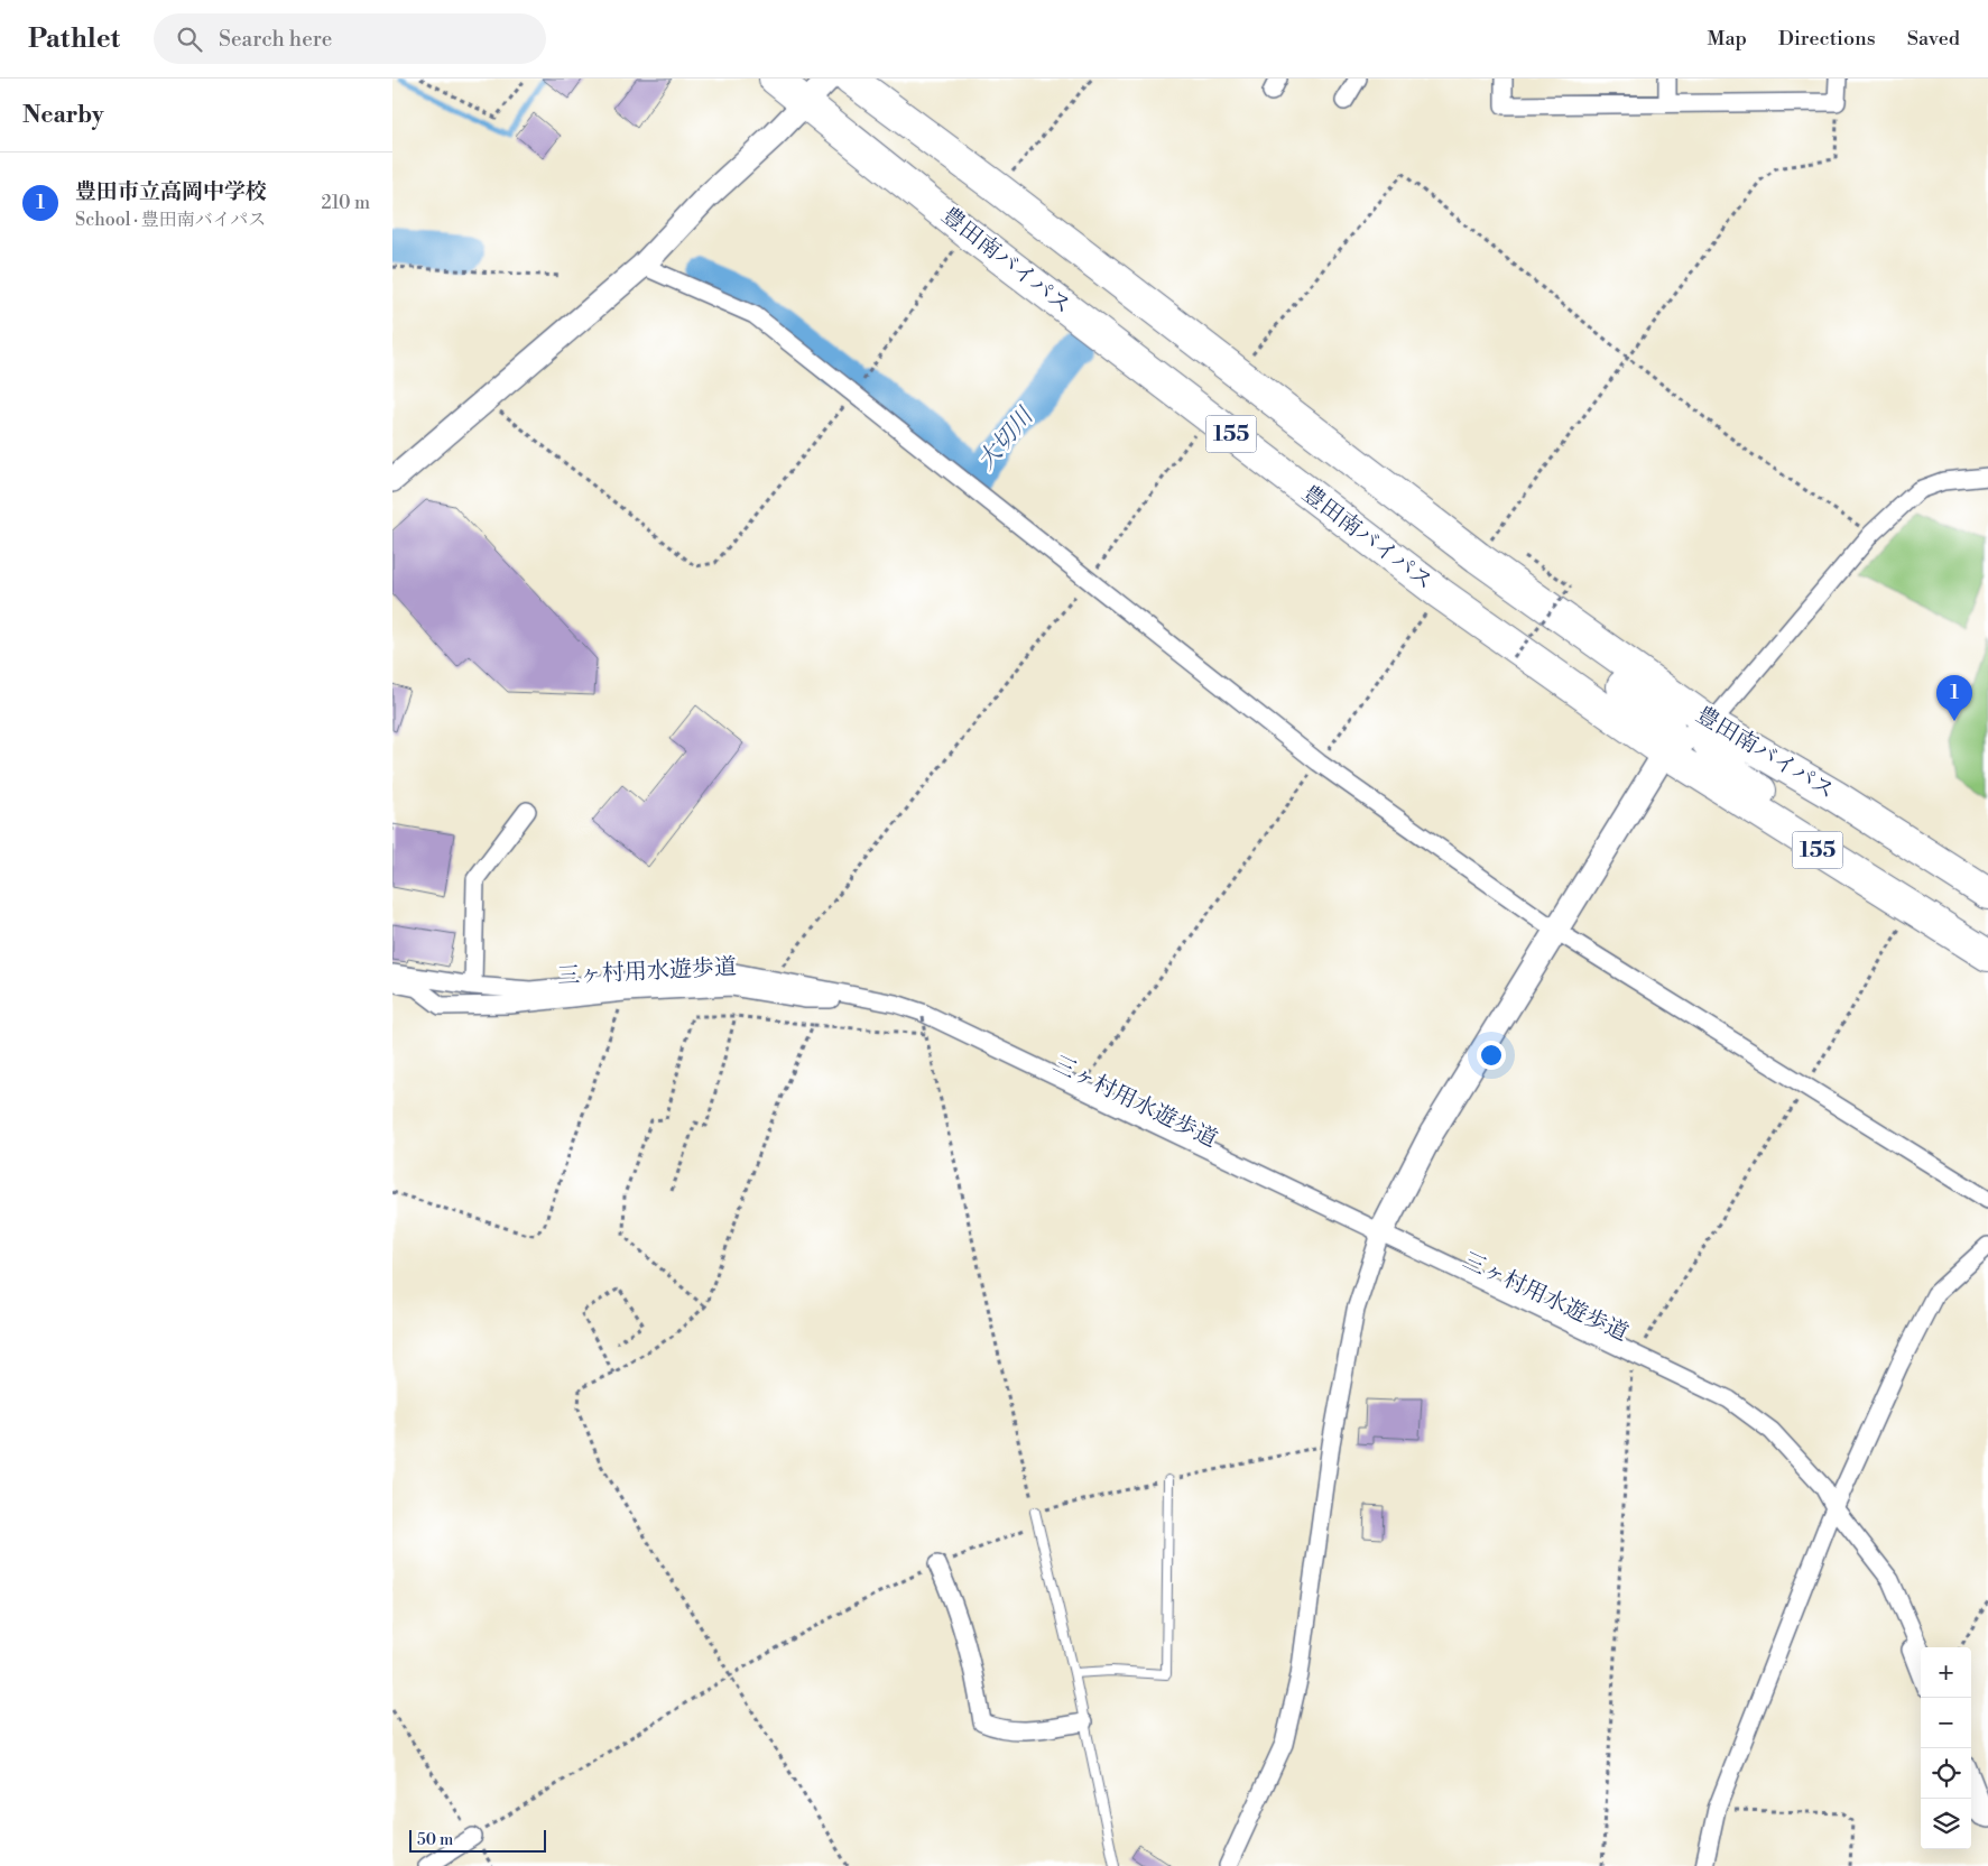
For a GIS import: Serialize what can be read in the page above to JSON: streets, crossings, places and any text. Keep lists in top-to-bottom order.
{
  "streets": {
    "highway": ["豊田南バイパス", "155"],
    "street": ["三ヶ村用水遊歩道"]
  },
  "water": ["大切川"],
  "scale_bar": "50 m",
  "page": {
    "header": "Pathlet",
    "search": "Search here",
    "nav": ["Map", "Directions", "Saved"],
    "heading": "Nearby",
    "list": [
      {
        "mark": "1",
        "name": "豊田市立高岡中学校",
        "note": "School · 豊田南バイパス",
        "value": "210 m"
      }
    ],
    "pins": "1",
    "map_buttons": ["+", "−"],
    "scale": "50 m"
  }
}
